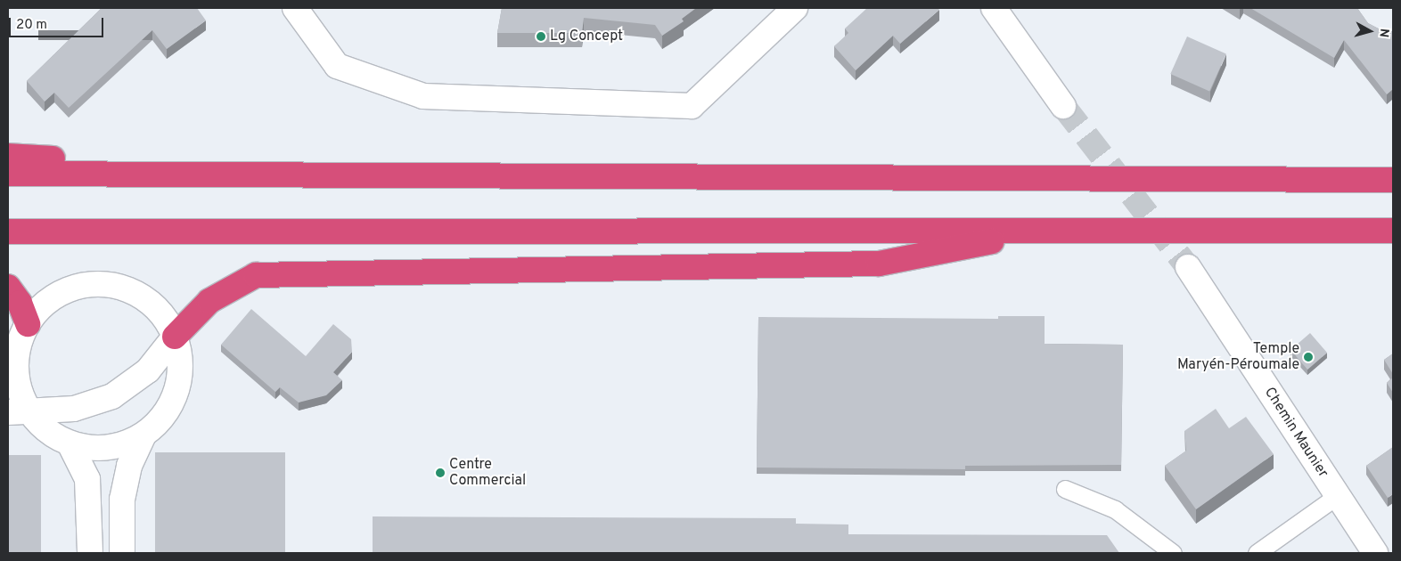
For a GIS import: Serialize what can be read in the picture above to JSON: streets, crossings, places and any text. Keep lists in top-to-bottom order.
{
  "streets": {
    "street": ["Chemin Maunier"]
  },
  "places": ["Lg Concept", "Temple Maryén-Péroumale", "Centre Commercial"],
  "scale_bar": "20 m",
  "north": "right"
}
